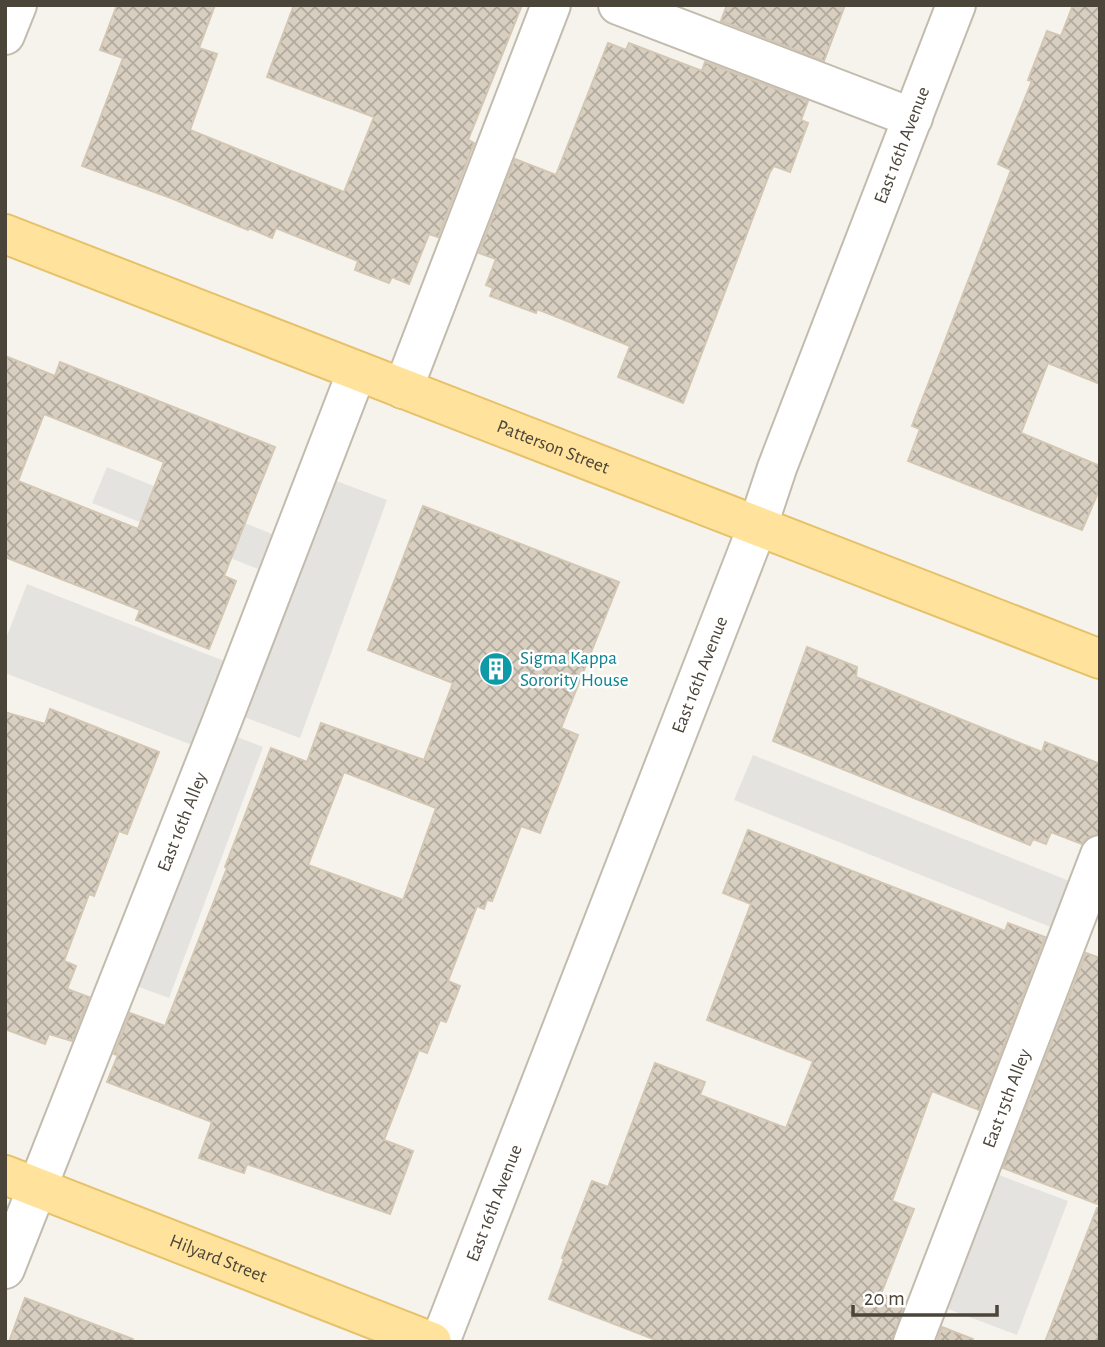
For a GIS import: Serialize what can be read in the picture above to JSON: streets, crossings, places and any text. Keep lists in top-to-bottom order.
{
  "streets": {
    "main road": ["Patterson Street", "Hilyard Street"],
    "street": ["East 16th Avenue", "East 16th Alley", "East 15th Alley"]
  },
  "crossings": [
    ["East 16th Avenue", "Patterson Street"],
    ["Patterson Street", "East 16th Alley"],
    ["East 16th Alley", "Hilyard Street"]
  ],
  "places": {
    "building": ["Sigma Kappa Sorority House"]
  },
  "scale_bar": "20 m"
}
